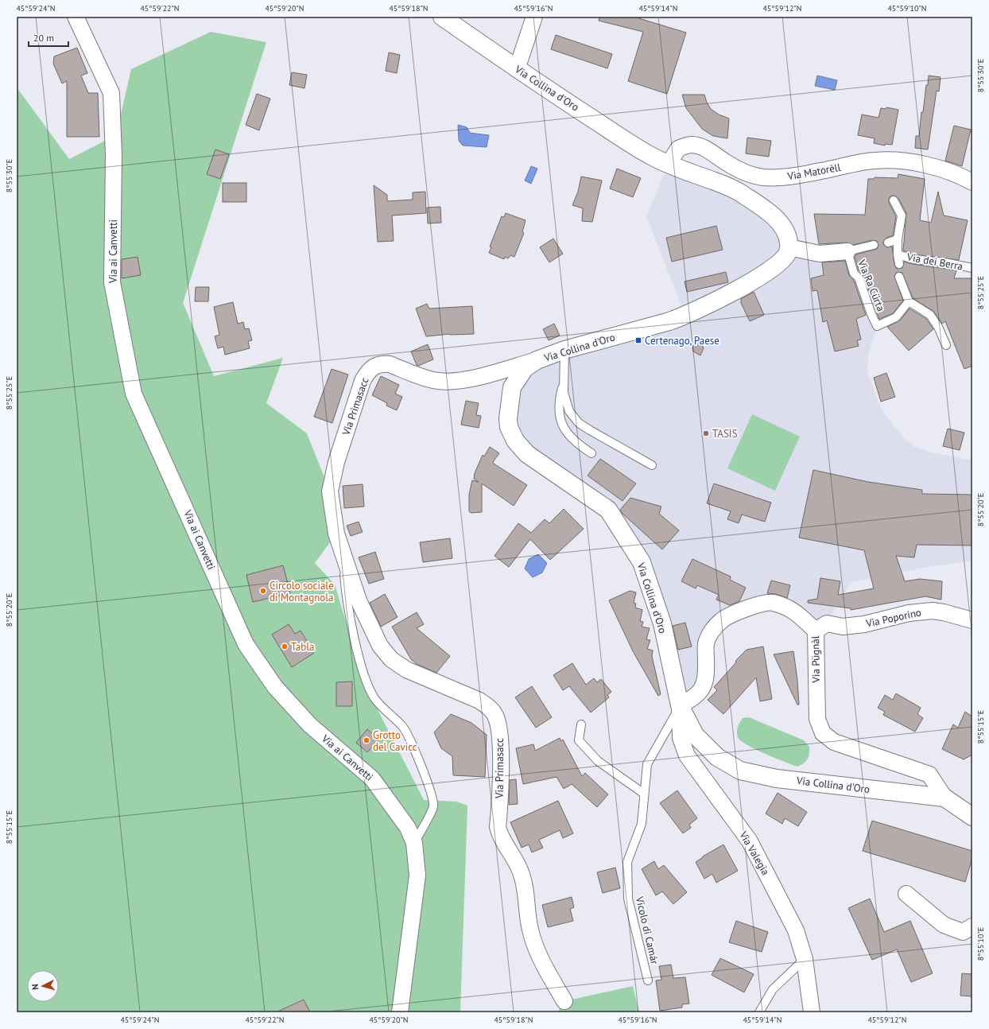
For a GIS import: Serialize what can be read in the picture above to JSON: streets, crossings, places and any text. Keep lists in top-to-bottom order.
{
  "streets": {
    "street": [
      "Via Collina d'Oro",
      "Via Matorèll",
      "Via ai Canvetti",
      "Via Primasacc",
      "Via Poporino",
      "Via Pügnàl",
      "Via Valegia"
    ],
    "lane": ["Via dei Berra", "Via Ra Cürta", "Vicolo di Camár"]
  },
  "crossings": [
    ["Via Collina d'Oro", "Via Matorèll"],
    ["Via Collina d'Oro", "Via Primasacc"],
    ["Via Collina d'Oro", "Via Pügnàl"],
    ["Via Collina d'Oro", "Via Valegia"],
    ["Via Collina d'Oro", "Vicolo di Camár"],
    ["Via ai Canvetti", "Via Primasacc"],
    ["Via dei Berra", "Via Ra Cürta"],
    ["Via Poporino", "Via Pügnàl"],
    ["Via Pügnàl", "Via Valegia"],
    ["Via Pügnàl", "Vicolo di Camár"],
    ["Via Valegia", "Vicolo di Camár"]
  ],
  "places": {
    "transit": ["Certenago, Paese"],
    "other": [
      "TASIS",
      "Circolo sociale di Montagnola",
      "Tabla",
      "Grotto del Cavicc"
    ]
  },
  "scale_bar": "20 m",
  "north": "left",
  "coordinates": [
    "45°59'24\"N",
    "45°59'22\"N",
    "45°59'20\"N",
    "45°59'18\"N",
    "45°59'16\"N",
    "45°59'14\"N",
    "45°59'12\"N",
    "45°59'10\"N",
    "8°55'30\"E",
    "8°55'25\"E",
    "8°55'20\"E",
    "8°55'15\"E",
    "8°55'10\"E"
  ]
}
